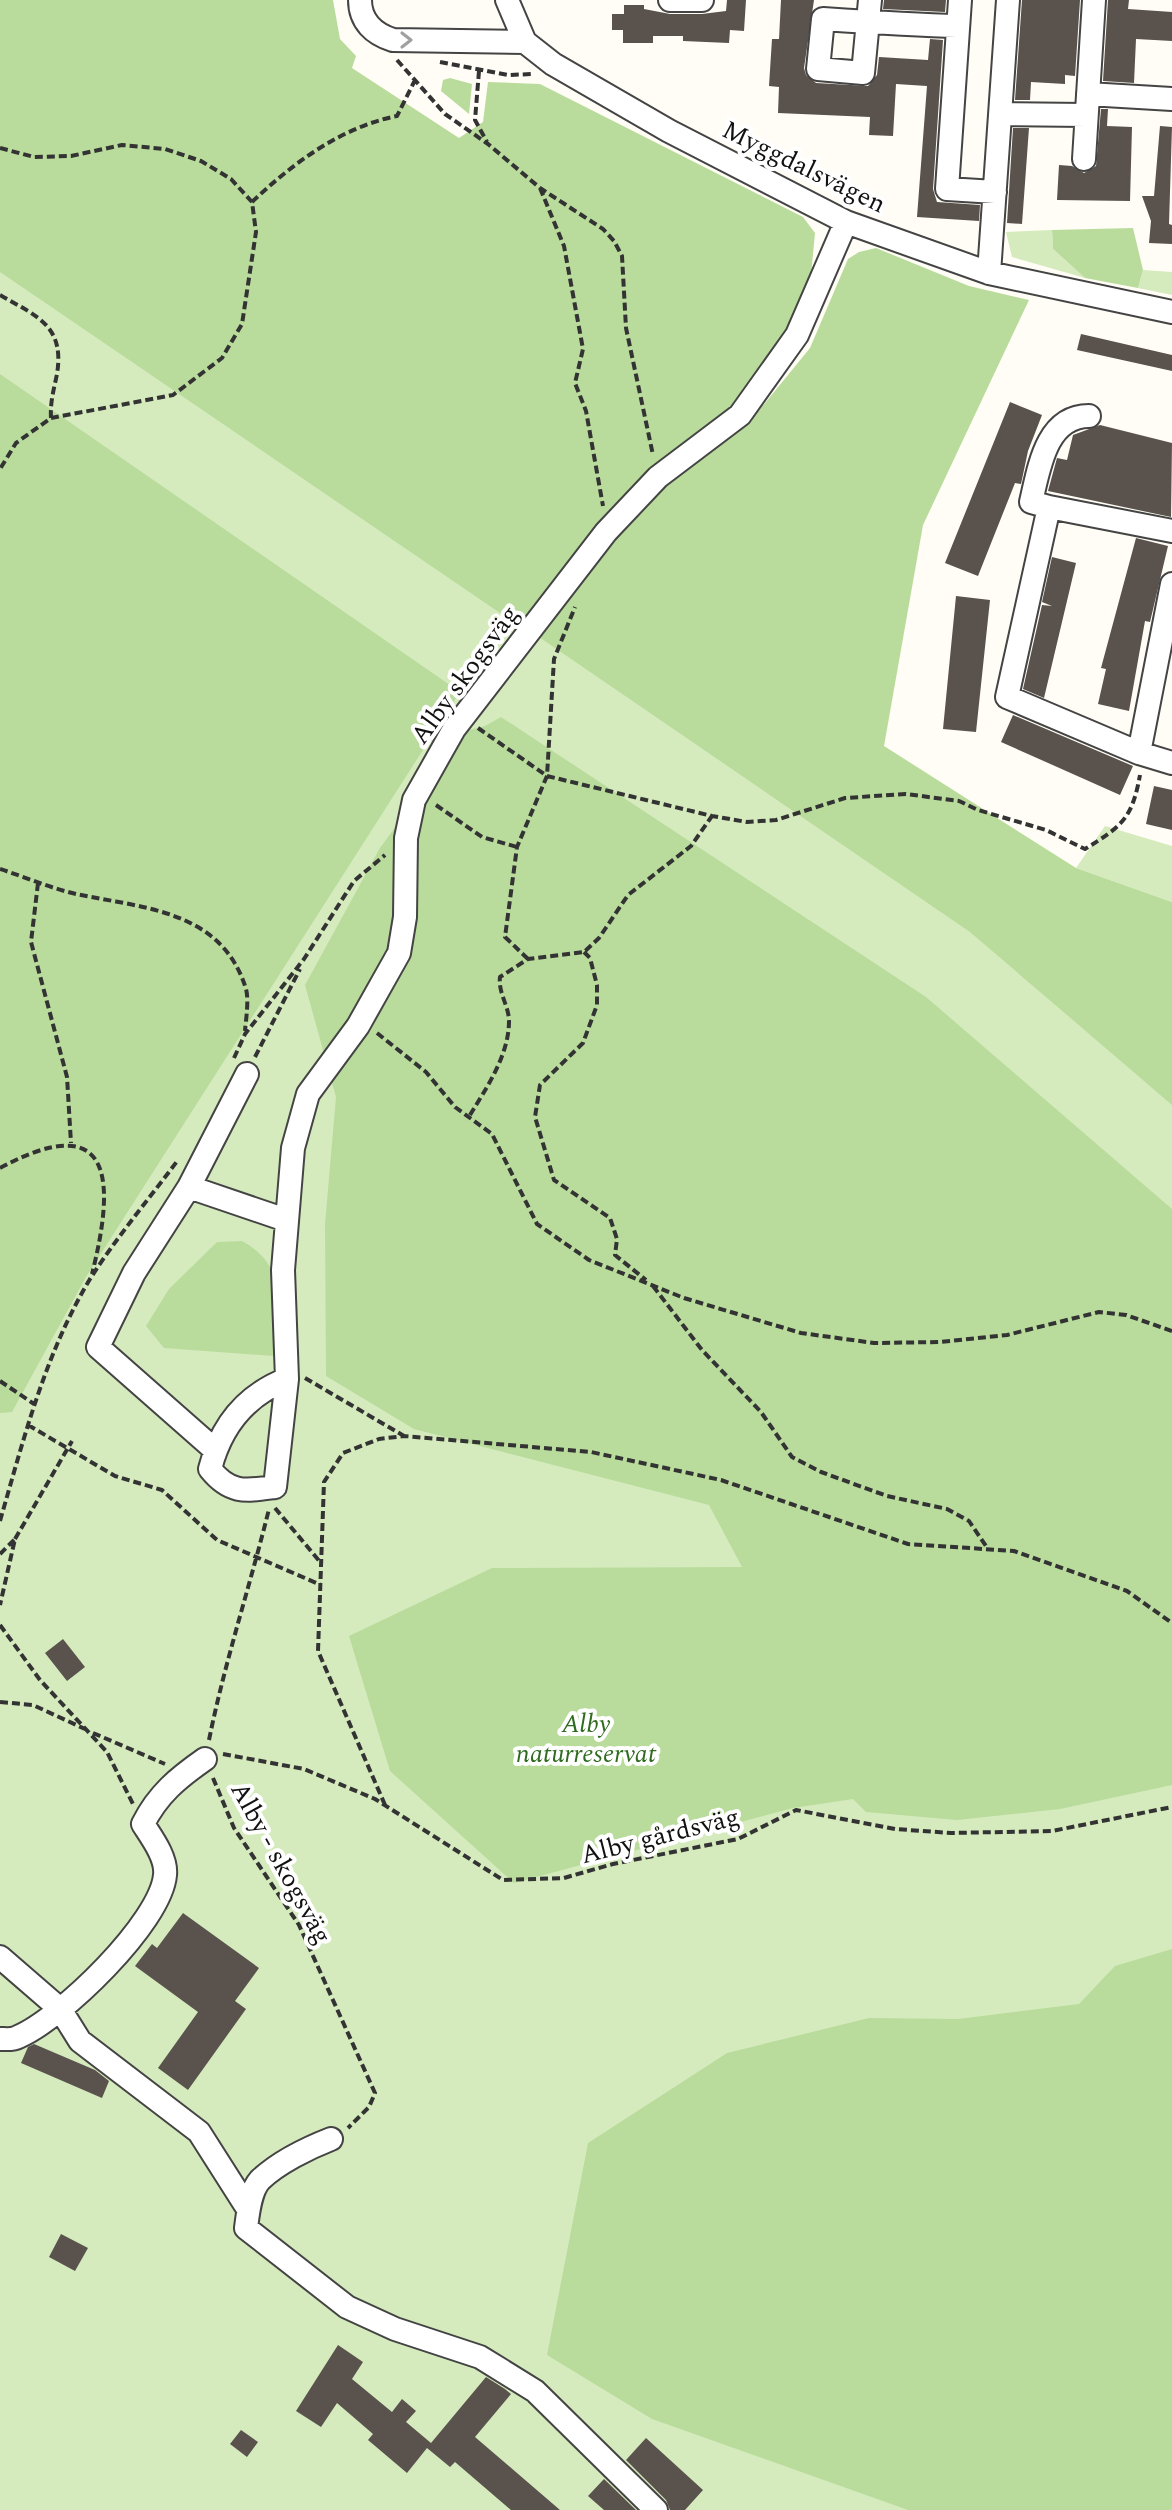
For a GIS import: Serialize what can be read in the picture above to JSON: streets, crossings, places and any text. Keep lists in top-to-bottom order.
{
  "streets": {
    "street": ["Myggdalsvägen", "Alby skogsväg"],
    "path": ["Alby gårdsväg", "Alby - skogsväg"]
  },
  "crossings": [
    ["Myggdalsvägen", "Alby skogsväg"],
    ["Alby gårdsväg", "Alby - skogsväg"]
  ],
  "parks": ["Alby naturreservat"]
}
